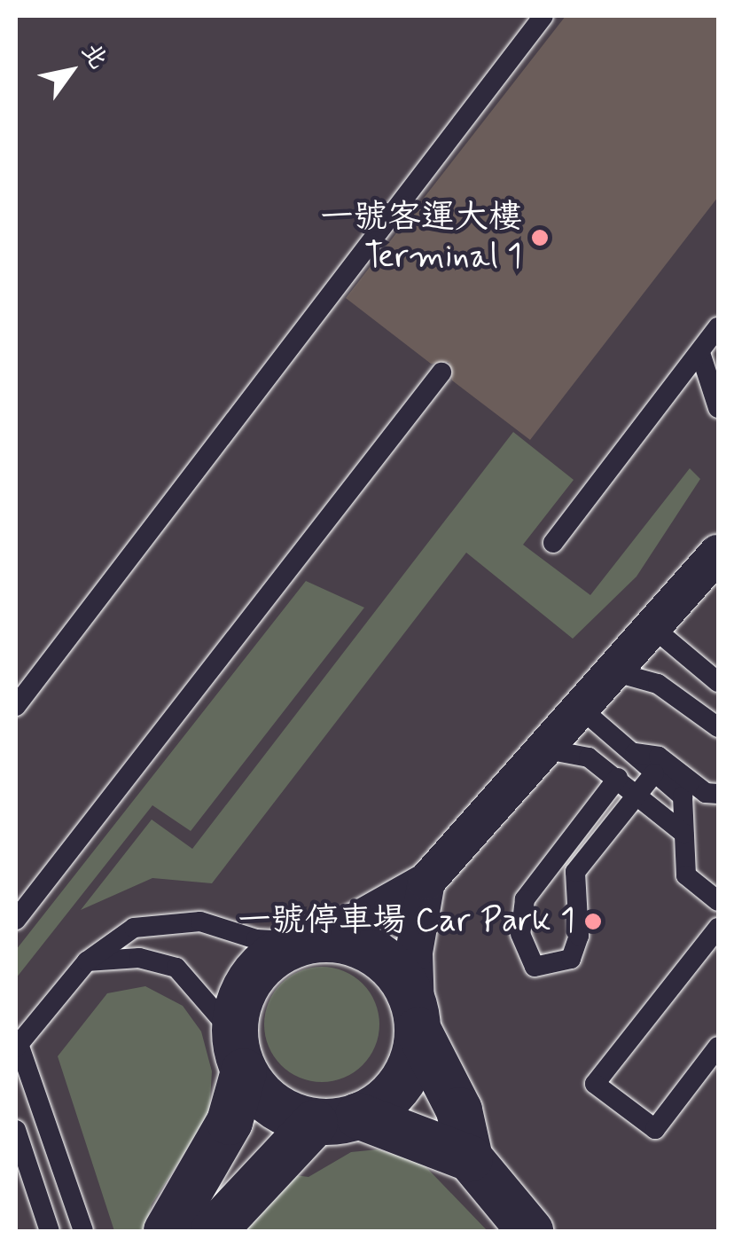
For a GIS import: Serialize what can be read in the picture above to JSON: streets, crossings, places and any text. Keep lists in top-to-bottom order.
{
  "places": ["一號客運大樓 Terminal 1", "一號停車場 Car Park 1"],
  "north": "top right"
}
